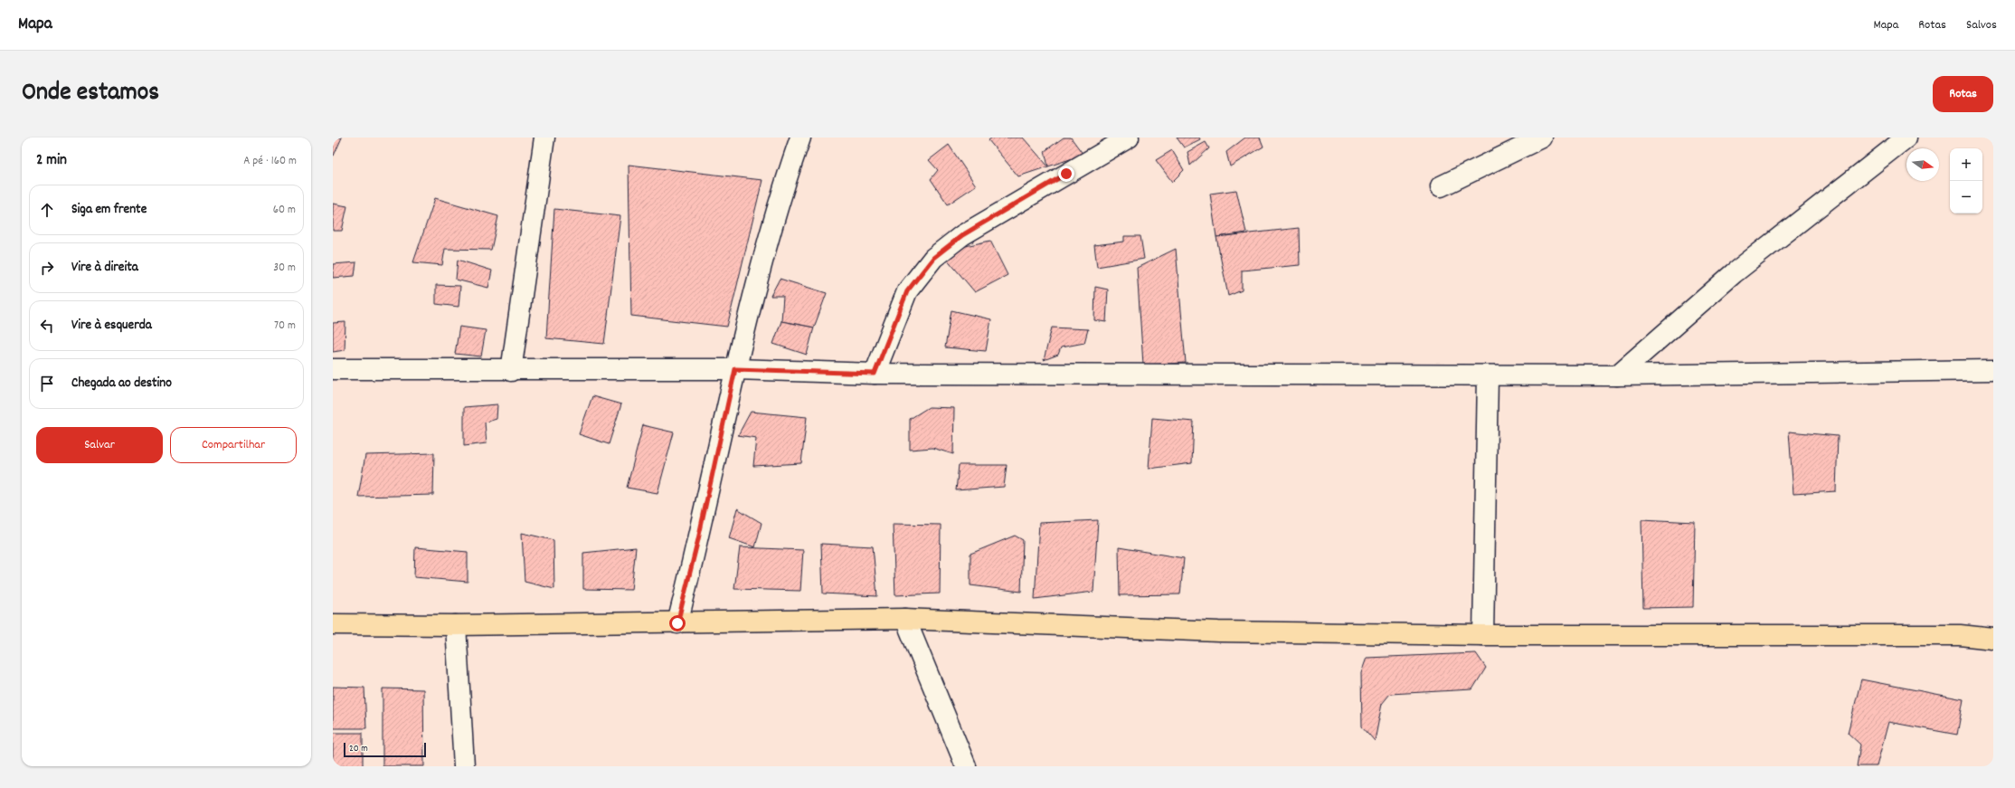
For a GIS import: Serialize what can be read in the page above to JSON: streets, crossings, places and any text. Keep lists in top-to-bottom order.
{
  "scale_bar": "20 m",
  "north": "right",
  "page": {
    "header": "Mapa",
    "nav": ["Mapa", "Rotas", "Salvos"],
    "title": "Onde estamos",
    "buttons": [
      "Rotas",
      ["Salvar", "Compartilhar"]
    ],
    "heading": ["2 min", "A pé · 160 m"],
    "map_buttons": ["+", "−"],
    "list": [
      ["Siga em frente", "60 m"],
      ["Vire à direita", "30 m"],
      ["Vire à esquerda", "70 m"],
      "Chegada ao destino"
    ],
    "scale": "20 m"
  }
}
